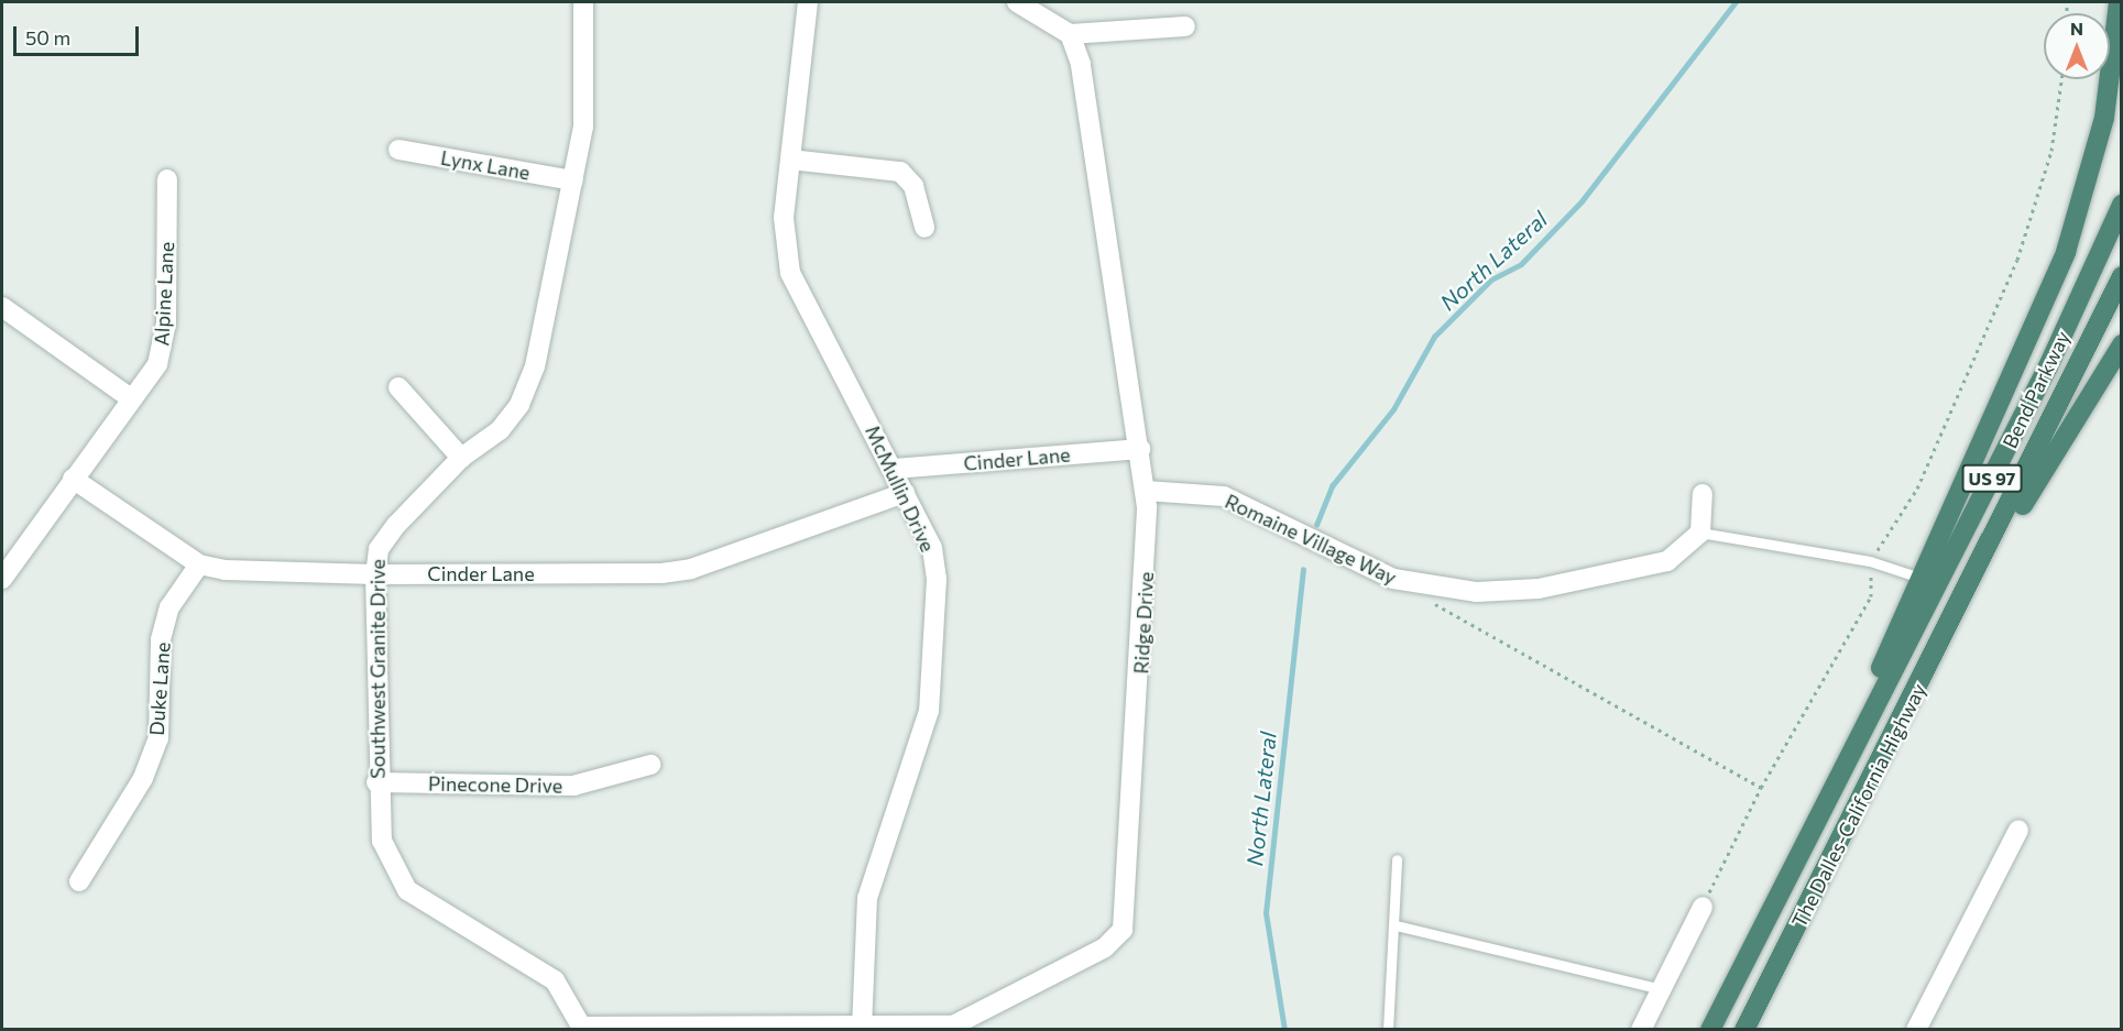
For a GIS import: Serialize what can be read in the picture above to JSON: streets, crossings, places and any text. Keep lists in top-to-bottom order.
{
  "streets": {
    "highway": ["Bend Parkway", "US 97", "The Dalles-California Highway"],
    "street": [
      "Lynx Lane",
      "Alpine Lane",
      "Cinder Lane",
      "McMullin Drive",
      "Romaine Village Way",
      "Ridge Drive",
      "Southwest Granite Drive",
      "Duke Lane",
      "Pinecone Drive"
    ]
  },
  "crossings": [
    ["Lynx Lane", "Southwest Granite Drive"],
    ["Alpine Lane", "Cinder Lane"],
    ["Bend Parkway", "The Dalles-California Highway"],
    ["Cinder Lane", "McMullin Drive"],
    ["Cinder Lane", "Ridge Drive"],
    ["Cinder Lane", "Southwest Granite Drive"],
    ["Cinder Lane", "Duke Lane"],
    ["McMullin Drive", "Ridge Drive"],
    ["Romaine Village Way", "Ridge Drive"],
    ["Ridge Drive", "Southwest Granite Drive"],
    ["Southwest Granite Drive", "Pinecone Drive"]
  ],
  "water": ["North Lateral"],
  "scale_bar": "50 m",
  "north": "top"
}
